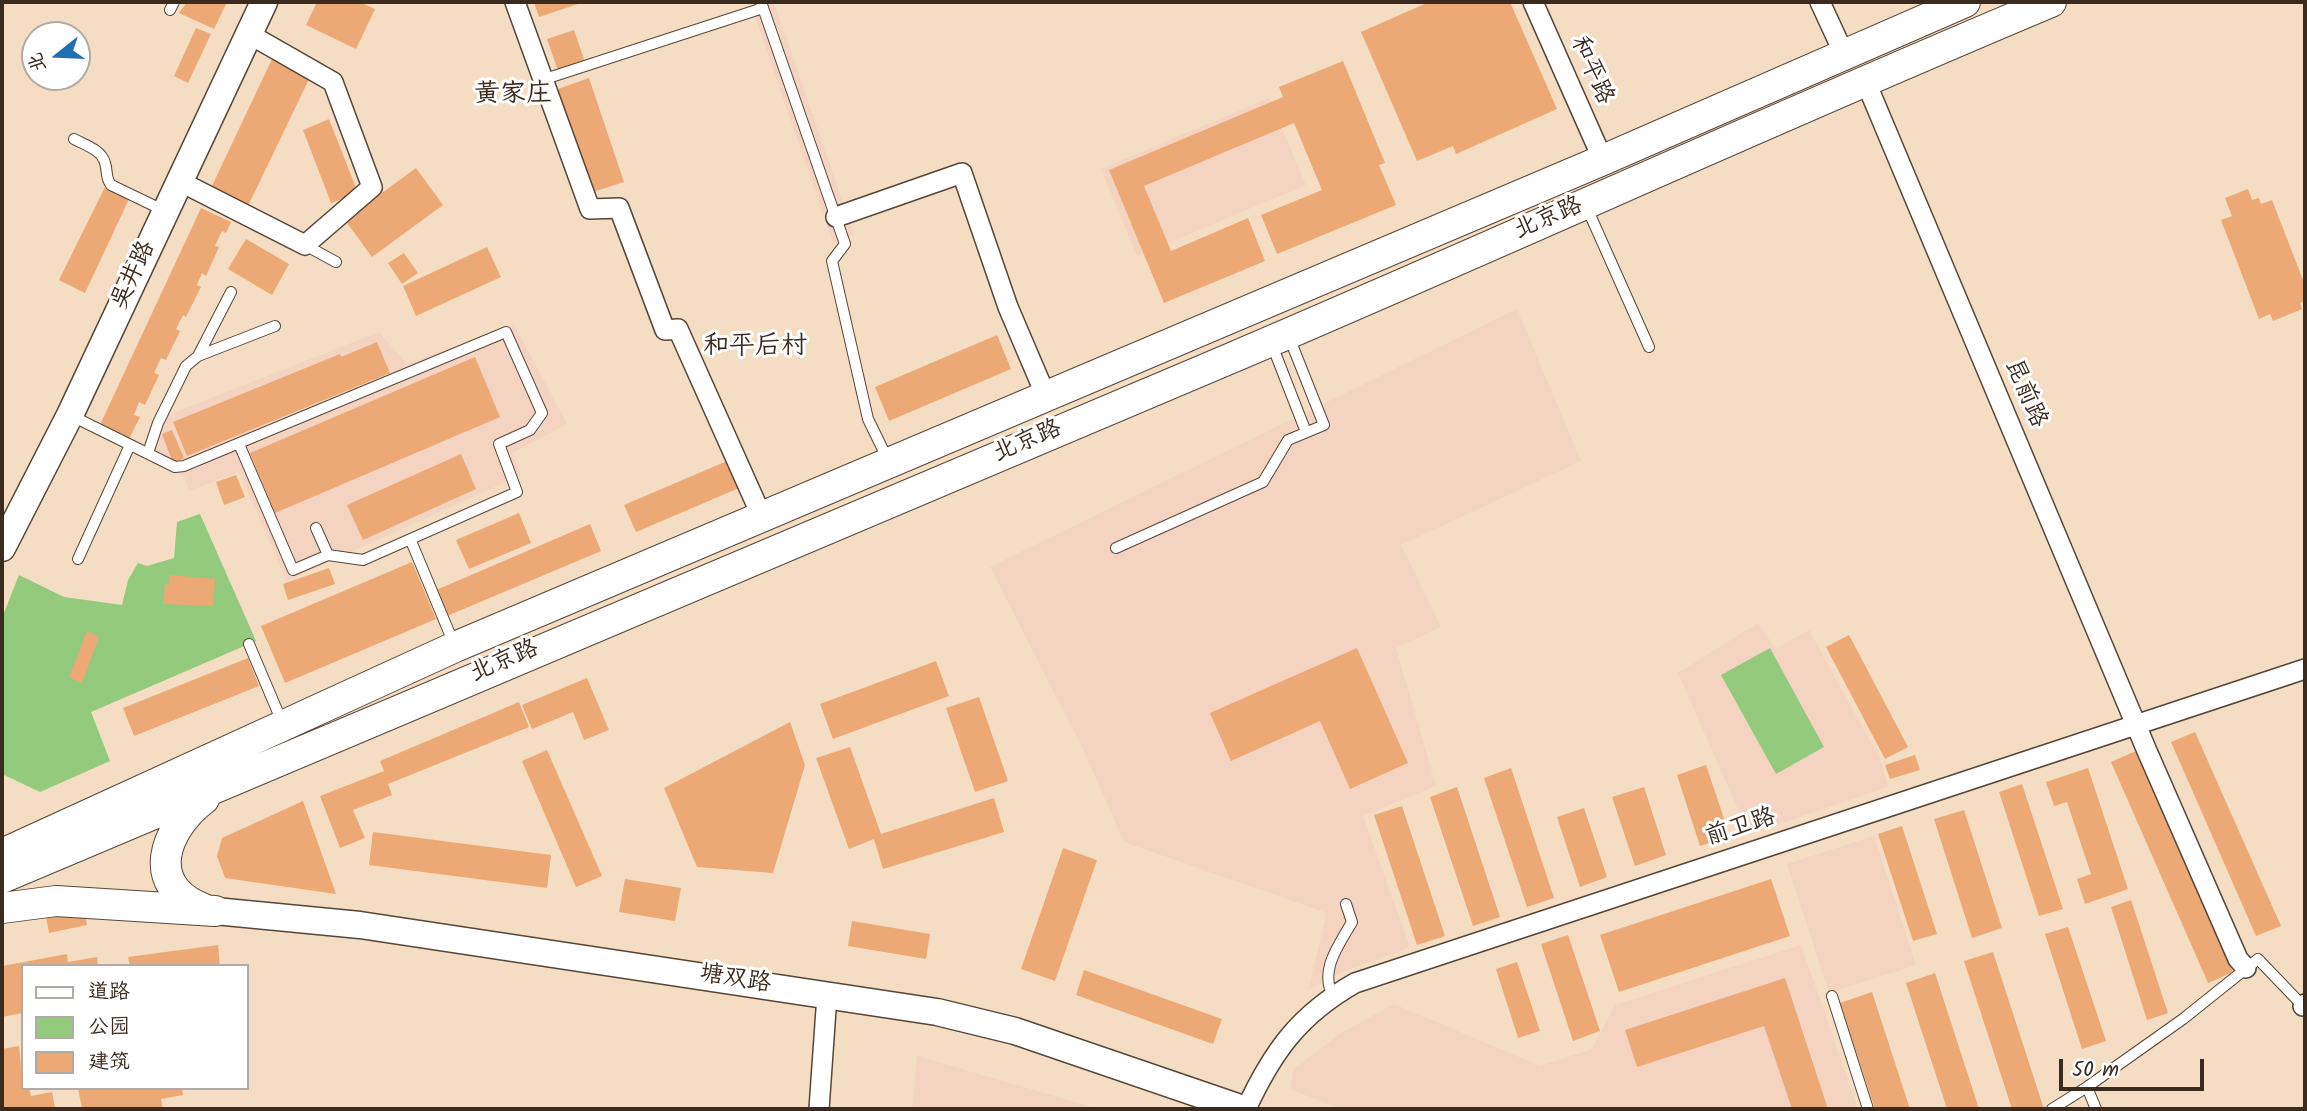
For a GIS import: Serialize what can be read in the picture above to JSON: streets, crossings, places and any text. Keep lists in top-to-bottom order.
{
  "streets": {
    "main road": ["北京路"],
    "street": [
      "和平路",
      "吴井路",
      "昆前路",
      "前卫路",
      "塘双路"
    ]
  },
  "crossings": [
    ["和平路", "北京路"],
    ["北京路", "昆前路"],
    ["昆前路", "前卫路"],
    ["前卫路", "塘双路"]
  ],
  "districts": ["黄家庄", "和平后村"],
  "legend": ["道路", "公园", "建筑"],
  "scale_bar": "50 m",
  "north": "left"
}
